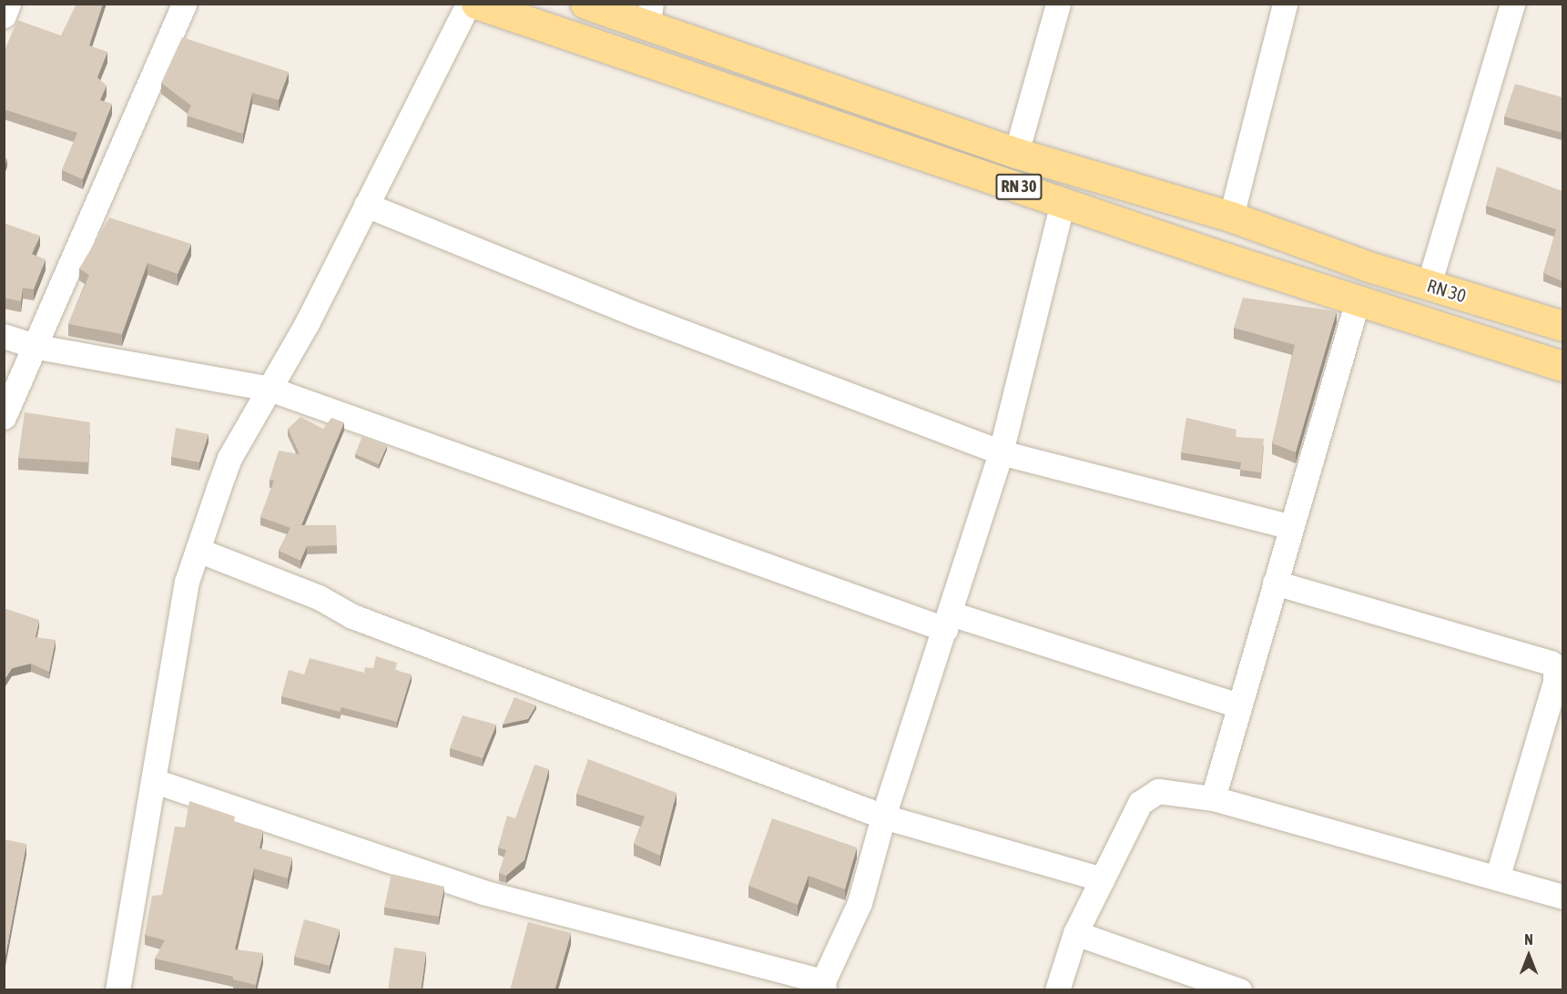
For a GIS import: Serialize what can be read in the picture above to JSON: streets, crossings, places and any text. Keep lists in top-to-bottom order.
{
  "streets": {
    "main road": ["RN 30"]
  },
  "north": "top"
}
